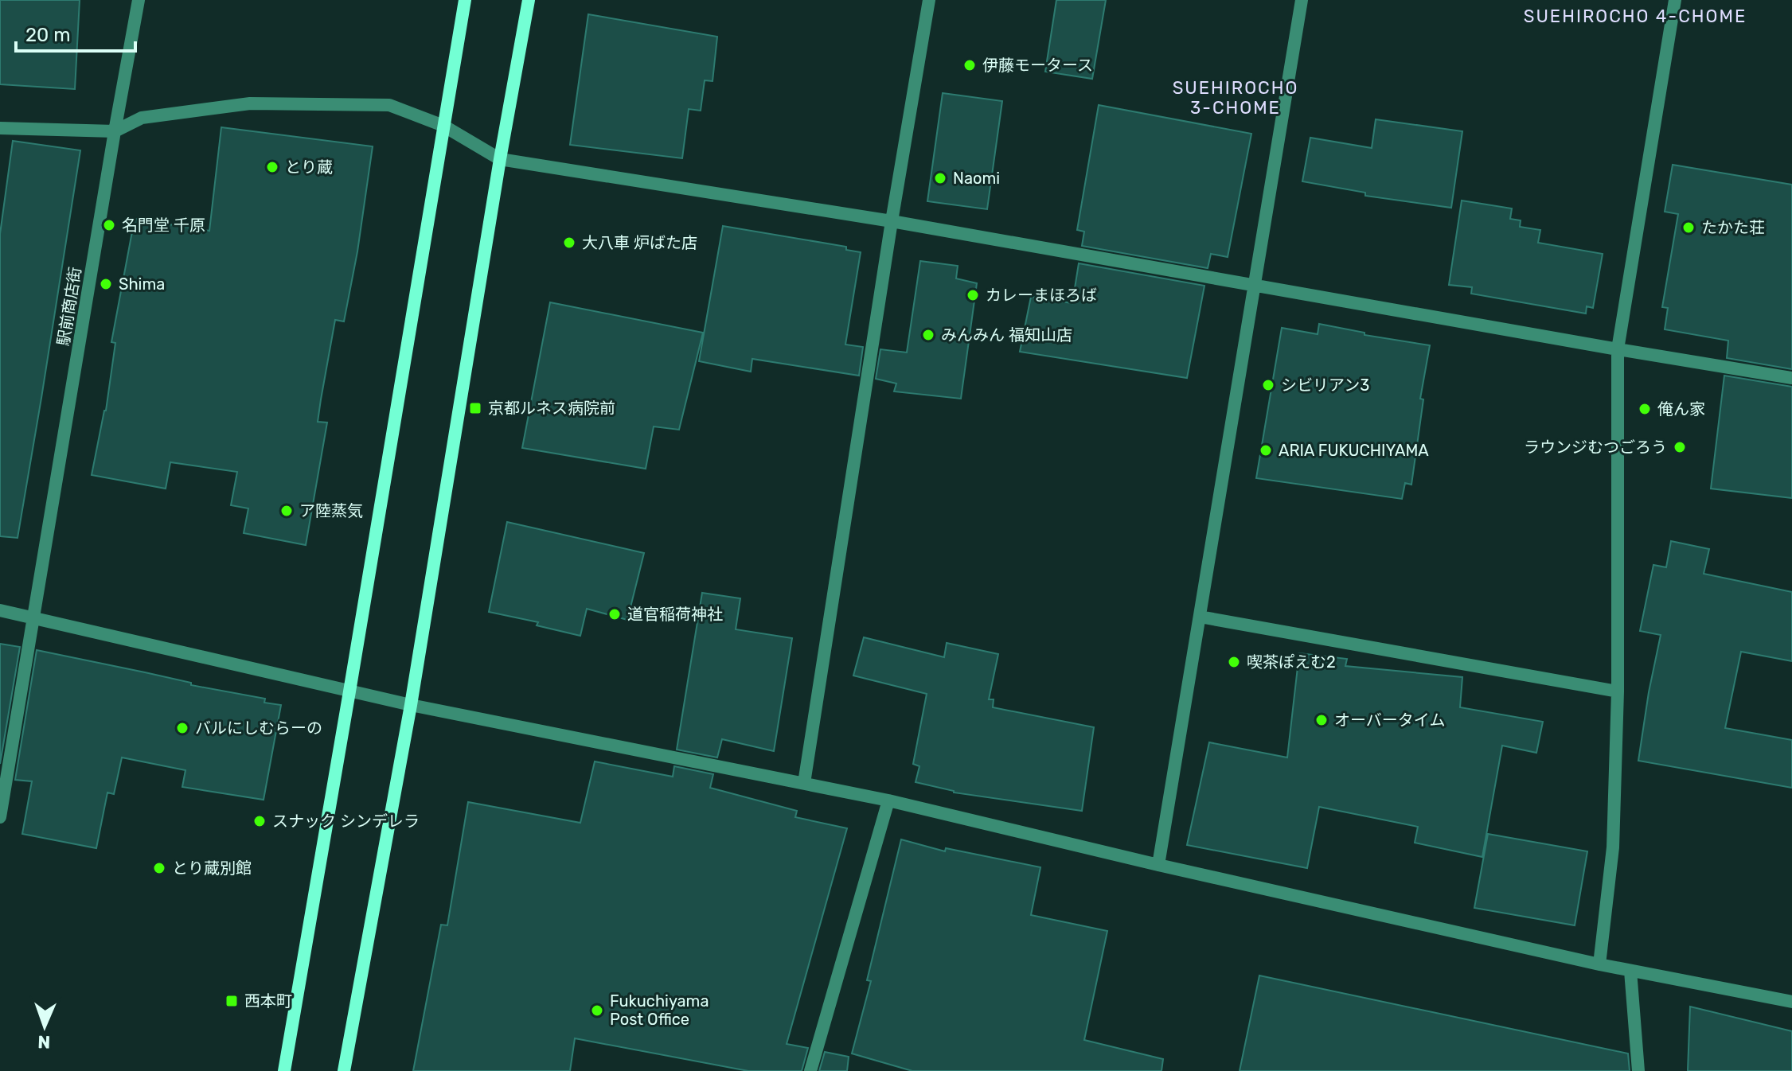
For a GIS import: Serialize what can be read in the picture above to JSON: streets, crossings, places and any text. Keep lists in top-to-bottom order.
{
  "streets": {
    "street": ["駅前商店街"]
  },
  "districts": ["SUEHIROCHO 4-CHOME", "SUEHIROCHO 3-CHOME"],
  "places": {
    "other": [
      "伊藤モータース",
      "とり蔵",
      "Naomi",
      "名門堂 千原",
      "たかた荘",
      "大八車 炉ばた店",
      "Shima",
      "カレーまほろば",
      "みんみん 福知山店",
      "シビリアン3",
      "俺ん家",
      "ラウンジむつごろう",
      "ARIA FUKUCHIYAMA",
      "ア陸蒸気",
      "道官稲荷神社",
      "喫茶ぽえむ2",
      "オーバータイム",
      "バルにしむらーの",
      "スナック シンデレラ",
      "とり蔵別館",
      "Fukuchiyama Post Office"
    ],
    "transit": ["京都ルネス病院前", "西本町"]
  },
  "scale_bar": "20 m",
  "north": "bottom"
}
